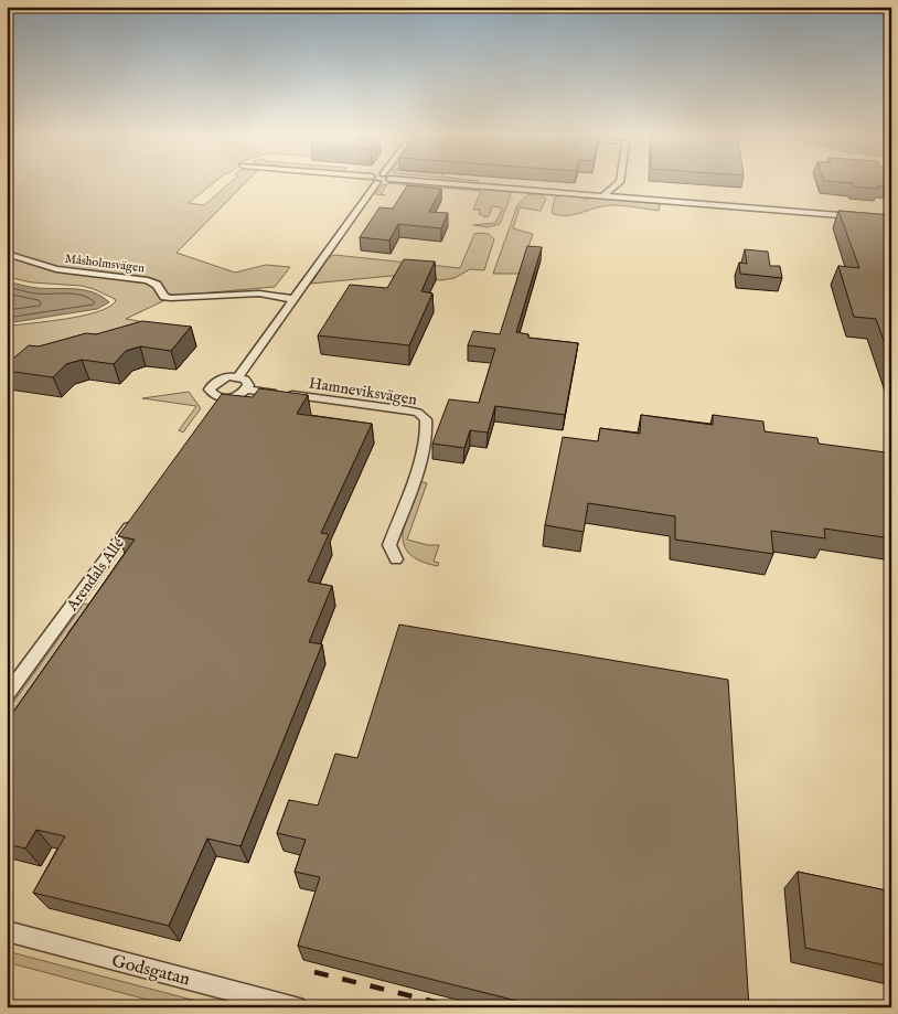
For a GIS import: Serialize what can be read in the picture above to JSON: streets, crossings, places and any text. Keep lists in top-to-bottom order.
{
  "streets": {
    "street": [
      "Måsholmsvägen",
      "Hamneviksvägen",
      "Arendals Allé",
      "Godsgatan"
    ]
  }
}
